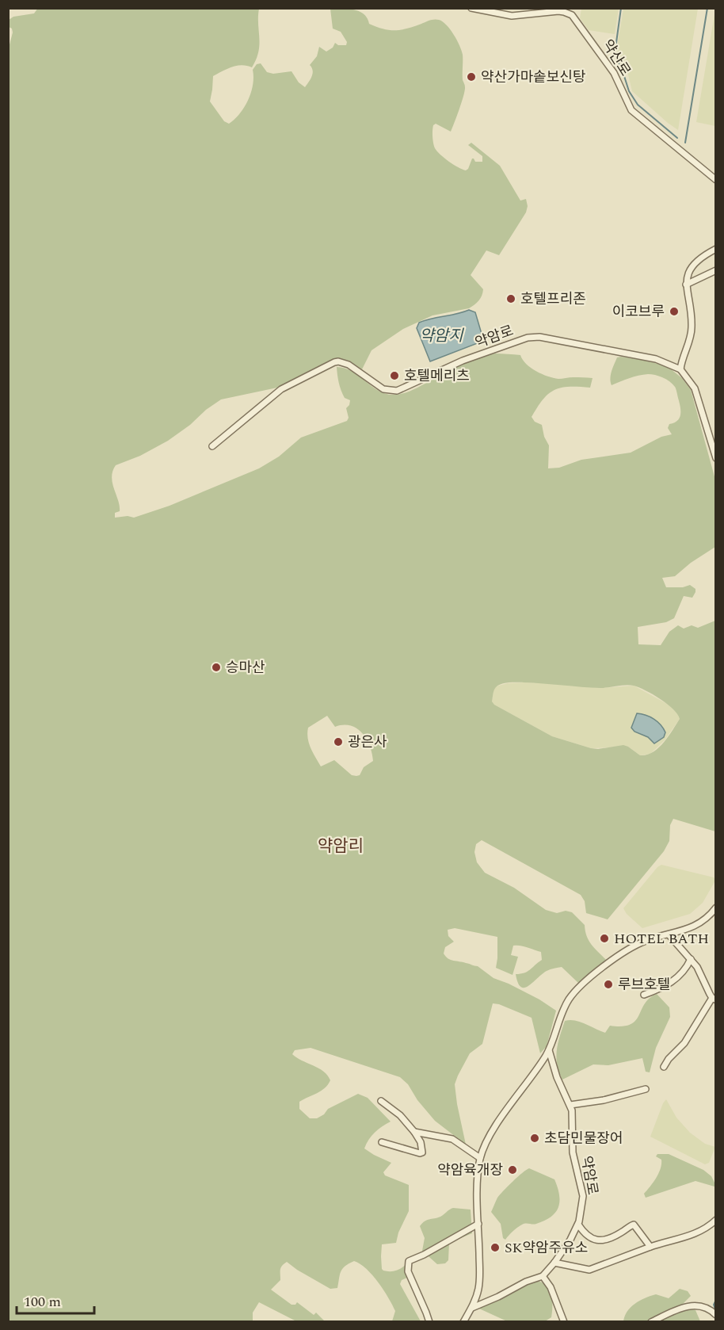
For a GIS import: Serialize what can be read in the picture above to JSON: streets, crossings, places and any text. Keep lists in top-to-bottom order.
{
  "streets": {
    "street": ["약산로", "약암로"]
  },
  "districts": ["약암리"],
  "water": ["약암지"],
  "places": [
    "약산가마솥보신탕",
    "호텔프리존",
    "이코브루",
    "호텔메리츠",
    "승마산",
    "광은사",
    "HOTEL BATH",
    "루브호텔",
    "초담민물장어",
    "약암육개장",
    "SK약암주유소"
  ],
  "scale_bar": "100 m"
}
